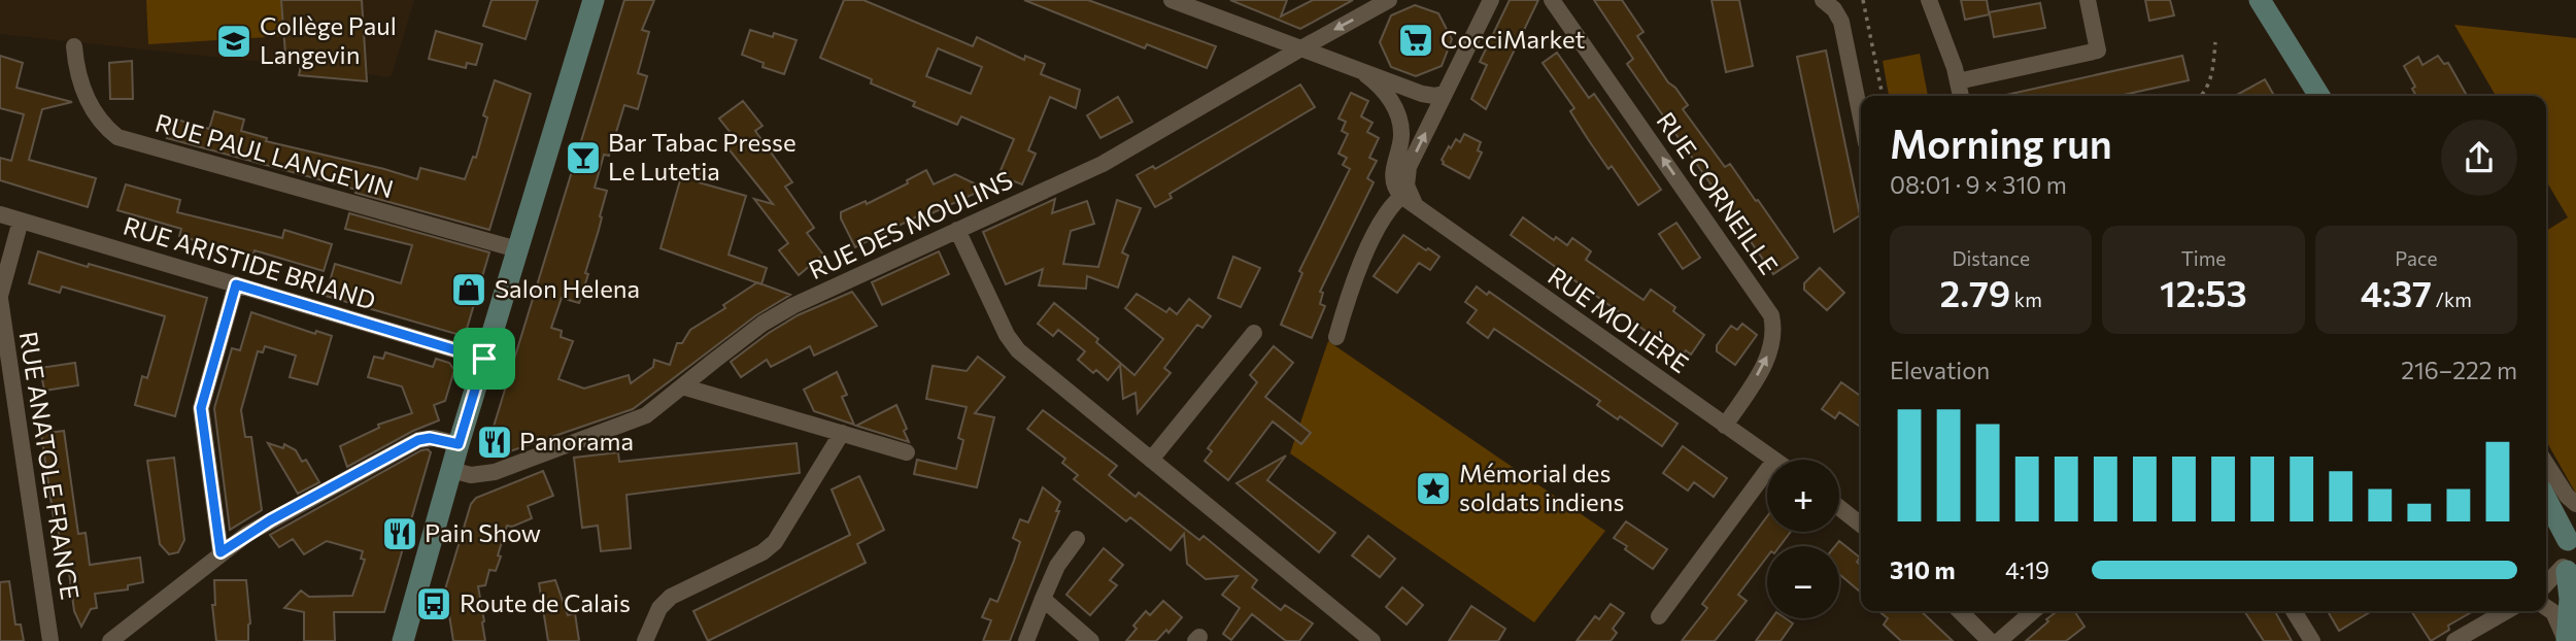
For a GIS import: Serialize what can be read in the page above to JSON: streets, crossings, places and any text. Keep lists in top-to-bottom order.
{
  "streets": {
    "street": [
      "RUE PAUL LANGEVIN",
      "RUE CORNEILLE",
      "RUE DES MOULINS",
      "RUE ARISTIDE BRIAND",
      "RUE MOLIÈRE",
      "RUE ANATOLE FRANCE"
    ]
  },
  "crossings": [
    ["RUE CORNEILLE", "RUE MOLIÈRE"],
    ["RUE ARISTIDE BRIAND", "RUE ANATOLE FRANCE"]
  ],
  "one_way": ["RUE CORNEILLE"],
  "places": {
    "supermarket": ["CocciMarket"],
    "school or university": ["Collège Paul Langevin"],
    "bar": ["Bar Tabac Presse Le Lutetia"],
    "shop": ["Salon Helena"],
    "restaurant": ["Panorama", "Pain Show"],
    "place": ["Mémorial des soldats indiens"],
    "bus stop": ["Route de Calais"]
  },
  "page": {
    "heading": ["Morning run", "08:01 · 9 × 310 m"],
    "stats": [
      ["Distance", "2.79 km"],
      ["Time", "12:53"],
      ["Pace", "4:37 /km"]
    ],
    "chart": ["Elevation", "216–222 m"],
    "map_buttons": ["+", "−"],
    "list": [
      {
        "name": "310 m",
        "note": "4:19"
      }
    ]
  }
}
